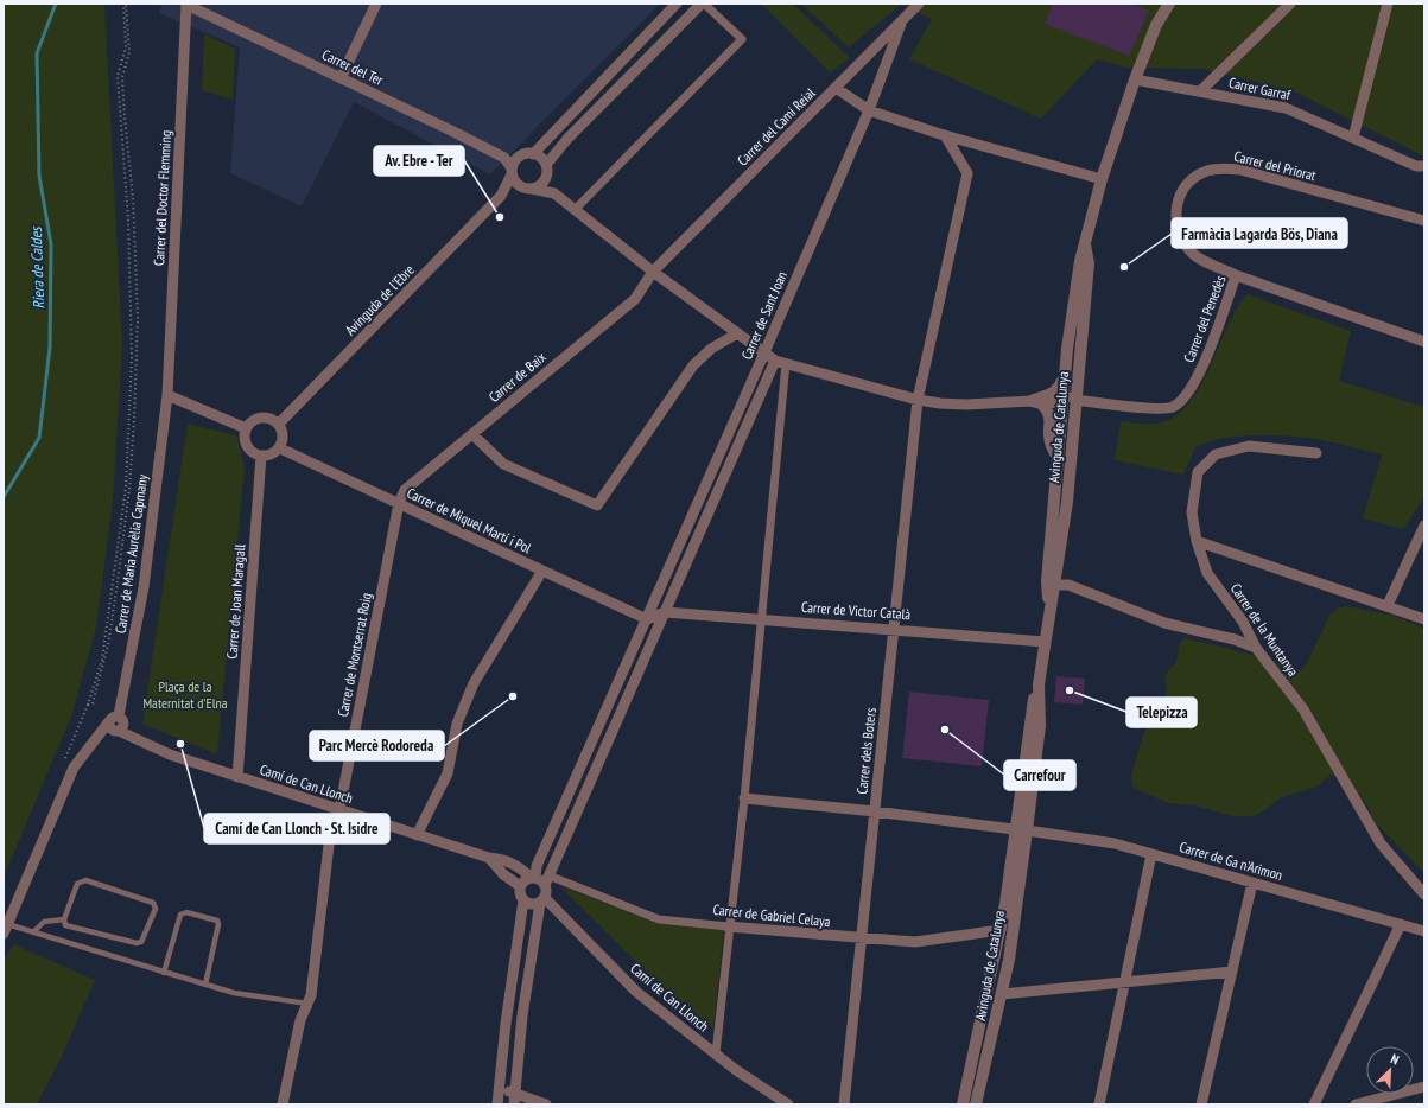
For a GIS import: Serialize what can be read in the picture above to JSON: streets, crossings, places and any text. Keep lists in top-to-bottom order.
{
  "streets": {
    "street": [
      "Carrer del Ter",
      "Carrer Garraf",
      "Carrer del Camí Reial",
      "Carrer del Priorat",
      "Carrer del Doctor Flemming",
      "Avinguda de l'Ebre",
      "Carrer de Sant Joan",
      "Carrer del Penedès",
      "Carrer de Baix",
      "Avinguda de Catalunya",
      "Carrer de Miquel Martí i Pol",
      "Carrer de Maria Aurèlia Capmany",
      "Carrer de Joan Maragall",
      "Carrer de Victor Català",
      "Carrer de la Muntanya",
      "Carrer de Montserrat Roig",
      "Carrer dels Boters",
      "Camí de Can Llonch",
      "Carrer de Ga n'Arimon",
      "Carrer de Gabriel Celaya"
    ]
  },
  "crossings": [
    ["Carrer del Ter", "Carrer del Doctor Flemming"],
    ["Carrer del Ter", "Avinguda de l'Ebre"],
    ["Carrer Garraf", "Avinguda de Catalunya"],
    ["Carrer del Camí Reial", "Carrer de Sant Joan"],
    ["Carrer del Camí Reial", "Carrer de Baix"],
    ["Carrer del Priorat", "Carrer del Penedès"],
    ["Carrer del Doctor Flemming", "Carrer de Maria Aurèlia Capmany"],
    ["Avinguda de l'Ebre", "Carrer de Miquel Martí i Pol"],
    ["Avinguda de l'Ebre", "Carrer de Joan Maragall"],
    ["Carrer de Sant Joan", "Carrer de Miquel Martí i Pol"],
    ["Carrer de Sant Joan", "Carrer de Victor Català"],
    ["Carrer de Sant Joan", "Camí de Can Llonch"],
    ["Carrer de Sant Joan", "Carrer de Gabriel Celaya"],
    ["Carrer del Penedès", "Avinguda de Catalunya"],
    ["Carrer de Baix", "Carrer de Miquel Martí i Pol"],
    ["Carrer de Baix", "Carrer de Montserrat Roig"],
    ["Avinguda de Catalunya", "Carrer de Victor Català"],
    ["Avinguda de Catalunya", "Carrer de Ga n'Arimon"],
    ["Avinguda de Catalunya", "Carrer de Gabriel Celaya"],
    ["Carrer de Miquel Martí i Pol", "Carrer de Joan Maragall"],
    ["Carrer de Miquel Martí i Pol", "Carrer de Montserrat Roig"],
    ["Carrer de Maria Aurèlia Capmany", "Camí de Can Llonch"],
    ["Carrer de Joan Maragall", "Camí de Can Llonch"],
    ["Carrer de Victor Català", "Carrer dels Boters"],
    ["Carrer de Montserrat Roig", "Camí de Can Llonch"],
    ["Carrer dels Boters", "Carrer de Ga n'Arimon"],
    ["Carrer dels Boters", "Carrer de Gabriel Celaya"],
    ["Camí de Can Llonch", "Carrer de Gabriel Celaya"]
  ],
  "water": ["Riera de Caldes"],
  "parks": ["Plaça de la Maternitat d'Elna"],
  "places": [
    "Av. Ebre - Ter",
    "Farmàcia Lagarda Bös, Diana",
    "Telepizza",
    "Parc Mercè Rodoreda",
    "Carrefour",
    "Camí de Can Llonch - St. Isidre"
  ],
  "north": "top right"
}
